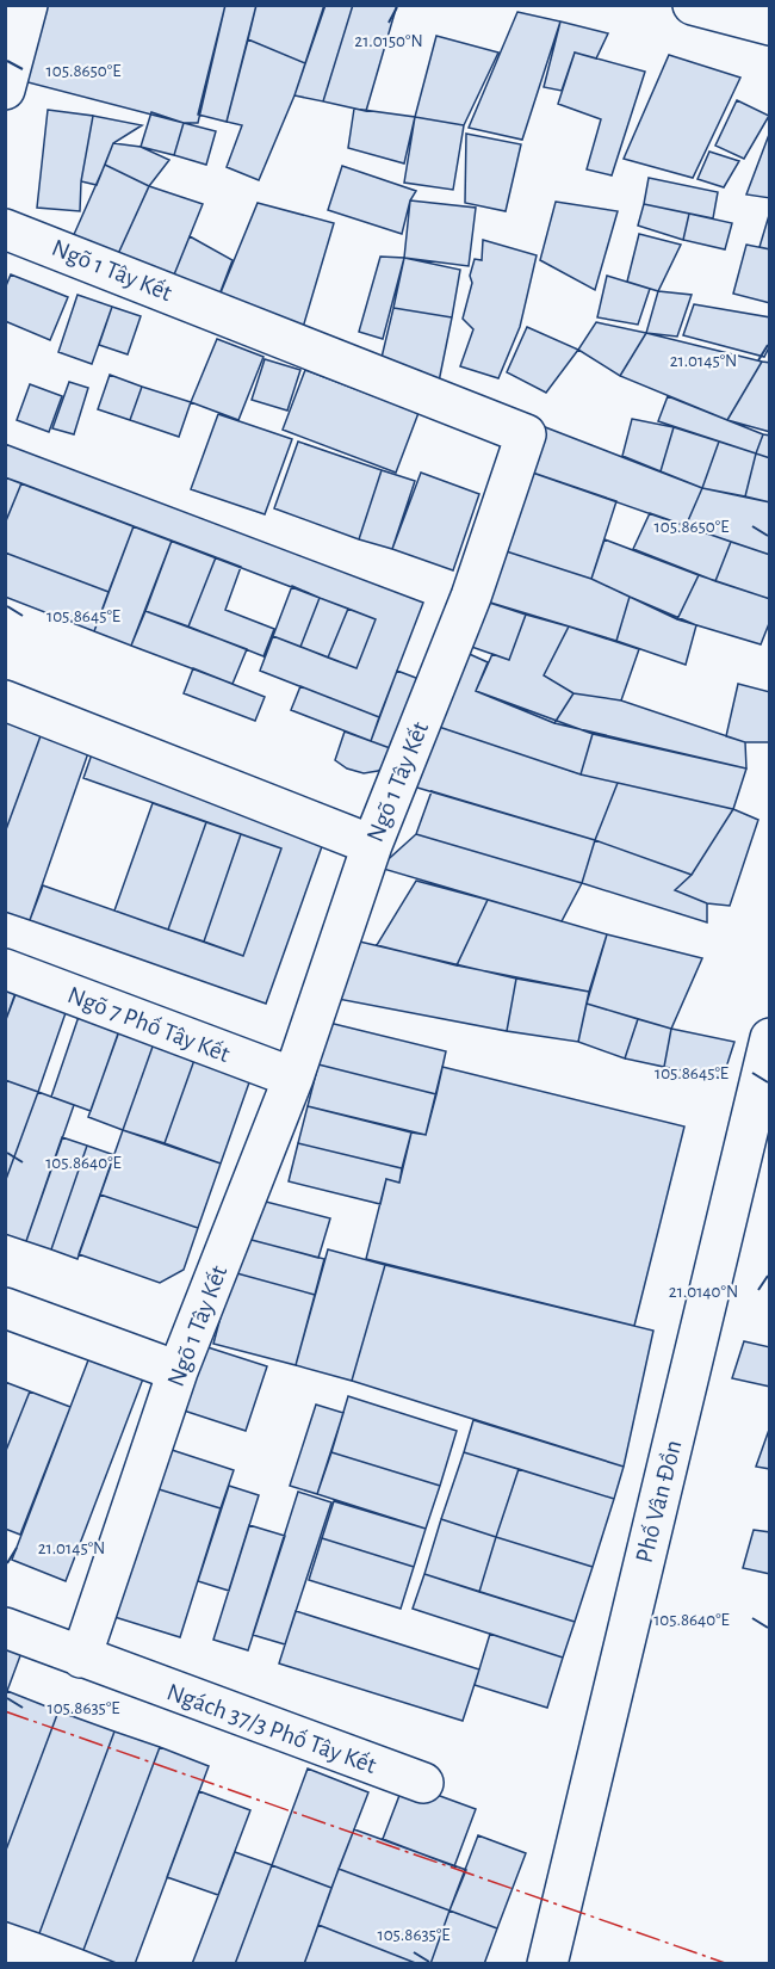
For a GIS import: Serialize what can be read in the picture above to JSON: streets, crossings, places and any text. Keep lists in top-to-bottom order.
{
  "streets": {
    "street": [
      "Ngõ 1 Tây Kết",
      "Ngõ 7 Phố Tây Kết",
      "Phố Vân Đồn",
      "Ngách 37/3 Phố Tây Kết"
    ]
  },
  "crossings": [
    ["Ngõ 1 Tây Kết", "Ngõ 7 Phố Tây Kết"],
    ["Ngõ 1 Tây Kết", "Ngách 37/3 Phố Tây Kết"]
  ],
  "coordinates": [
    "21.0150°N",
    "105.8650°E",
    "21.0145°N",
    "105.8645°E",
    "105.8640°E",
    "21.0140°N",
    "105.8635°E"
  ]
}
